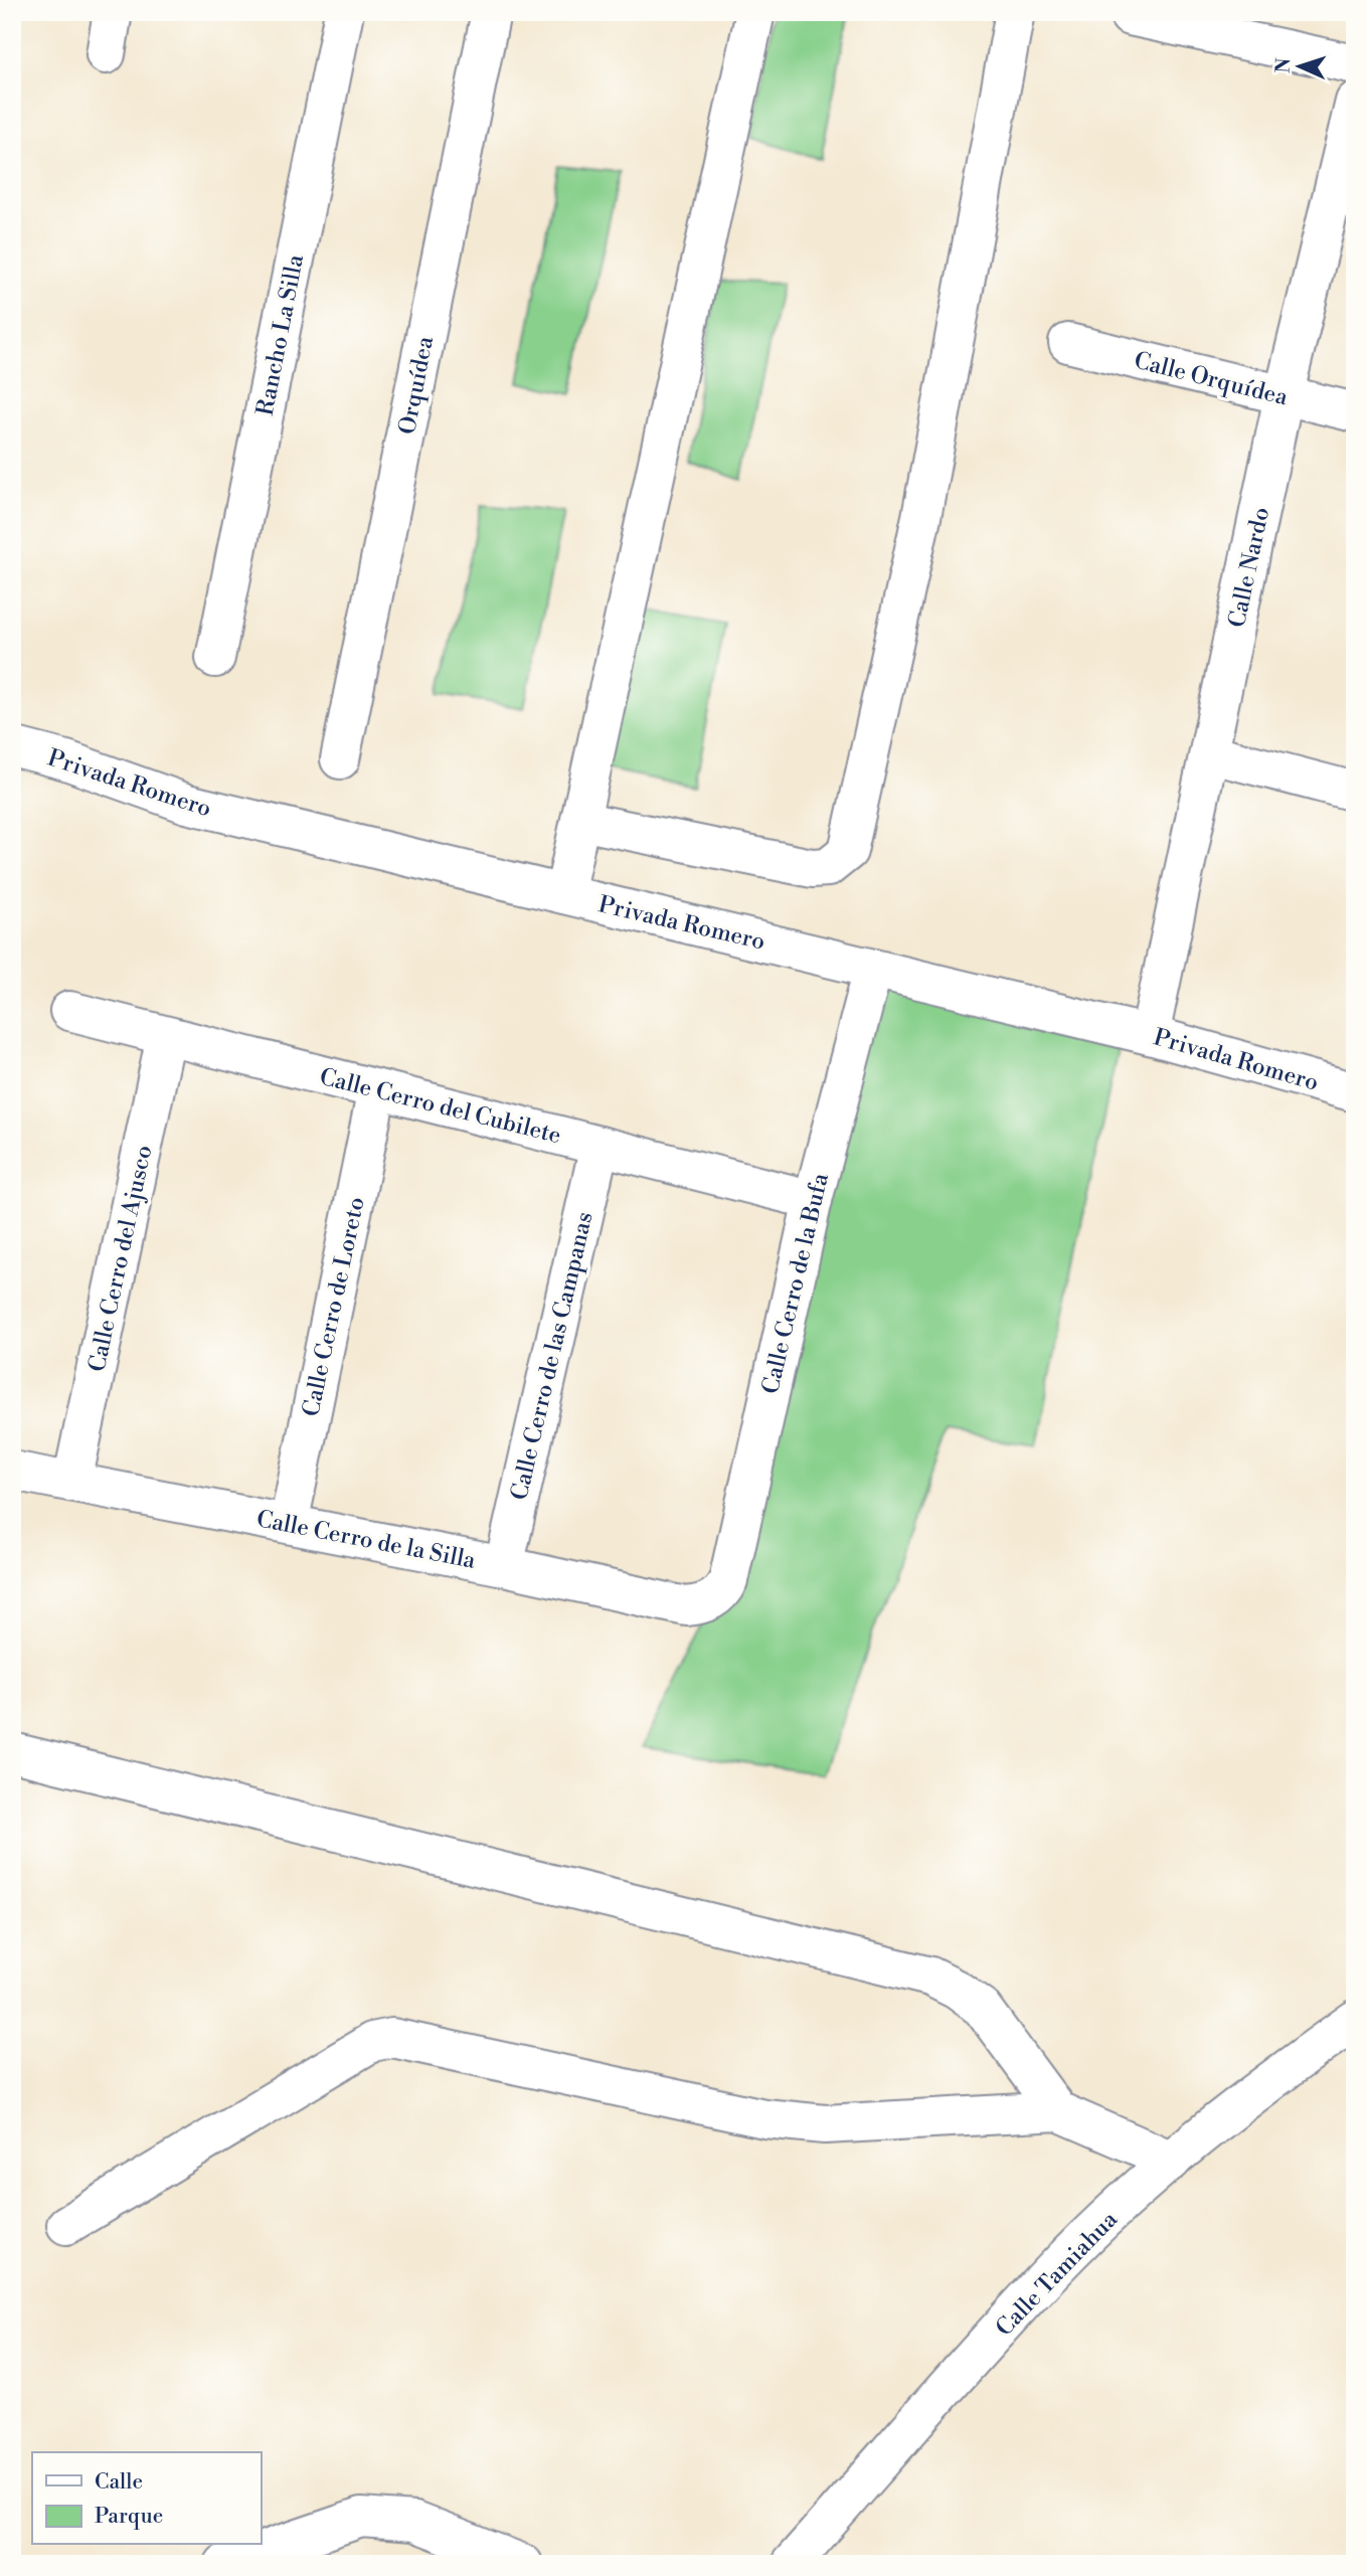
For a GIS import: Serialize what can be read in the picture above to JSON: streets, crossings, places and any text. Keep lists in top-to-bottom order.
{
  "streets": {
    "street": [
      "Rancho La Silla",
      "Calle Orquídea",
      "Orquídea",
      "Calle Nardo",
      "Privada Romero",
      "Calle Cerro del Cubilete",
      "Calle Cerro del Ajusco",
      "Calle Cerro de la Bufa",
      "Calle Cerro de Loreto",
      "Calle Cerro de las Campanas",
      "Calle Cerro de la Silla",
      "Calle Tamiahua"
    ]
  },
  "crossings": [
    ["Calle Orquídea", "Calle Nardo"],
    ["Calle Nardo", "Privada Romero"],
    ["Privada Romero", "Calle Cerro de la Bufa"],
    ["Calle Cerro del Cubilete", "Calle Cerro del Ajusco"],
    ["Calle Cerro del Cubilete", "Calle Cerro de la Bufa"],
    ["Calle Cerro del Cubilete", "Calle Cerro de Loreto"],
    ["Calle Cerro del Cubilete", "Calle Cerro de las Campanas"],
    ["Calle Cerro del Ajusco", "Calle Cerro de la Silla"],
    ["Calle Cerro de la Bufa", "Calle Cerro de la Silla"],
    ["Calle Cerro de Loreto", "Calle Cerro de la Silla"],
    ["Calle Cerro de las Campanas", "Calle Cerro de la Silla"]
  ],
  "legend": ["Calle", "Parque"],
  "north": "left"
}
